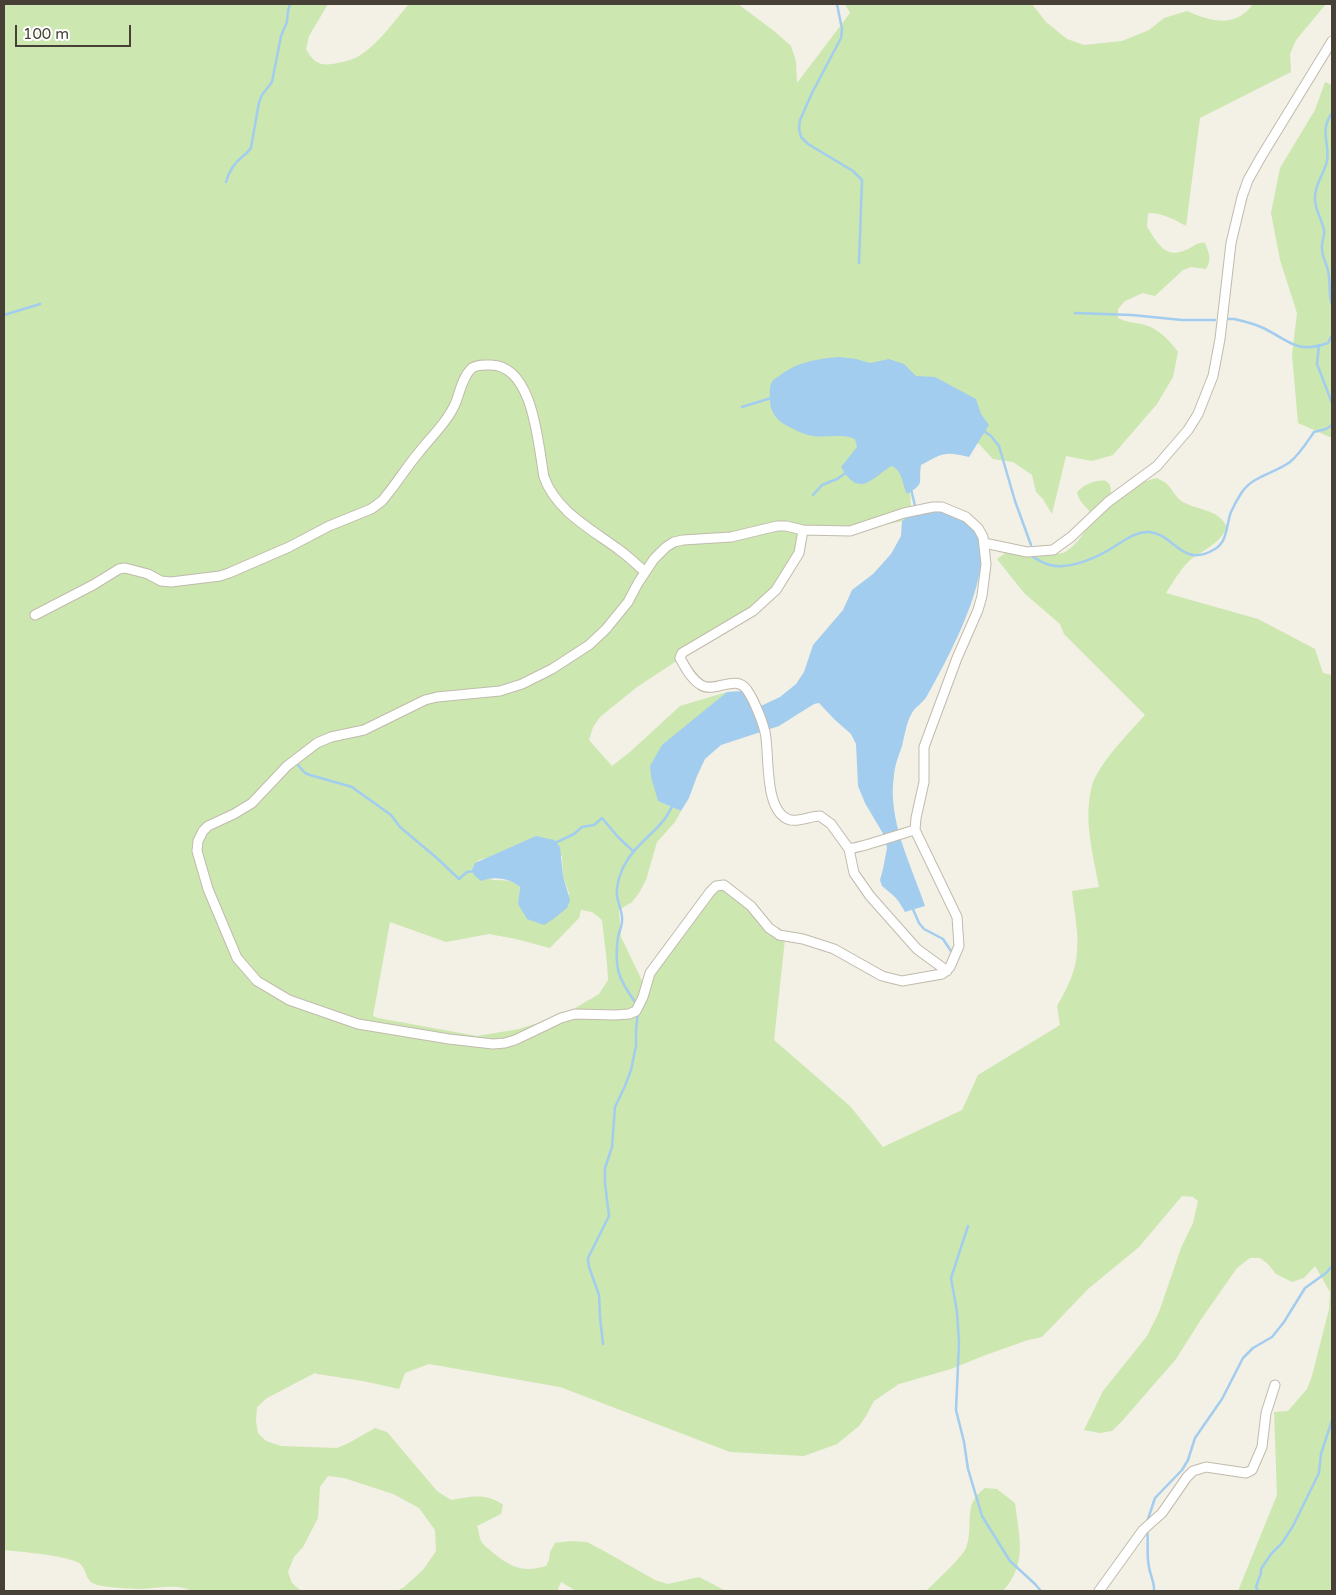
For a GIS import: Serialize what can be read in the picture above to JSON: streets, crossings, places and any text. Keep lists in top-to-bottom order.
{
  "scale_bar": "100 m"
}
